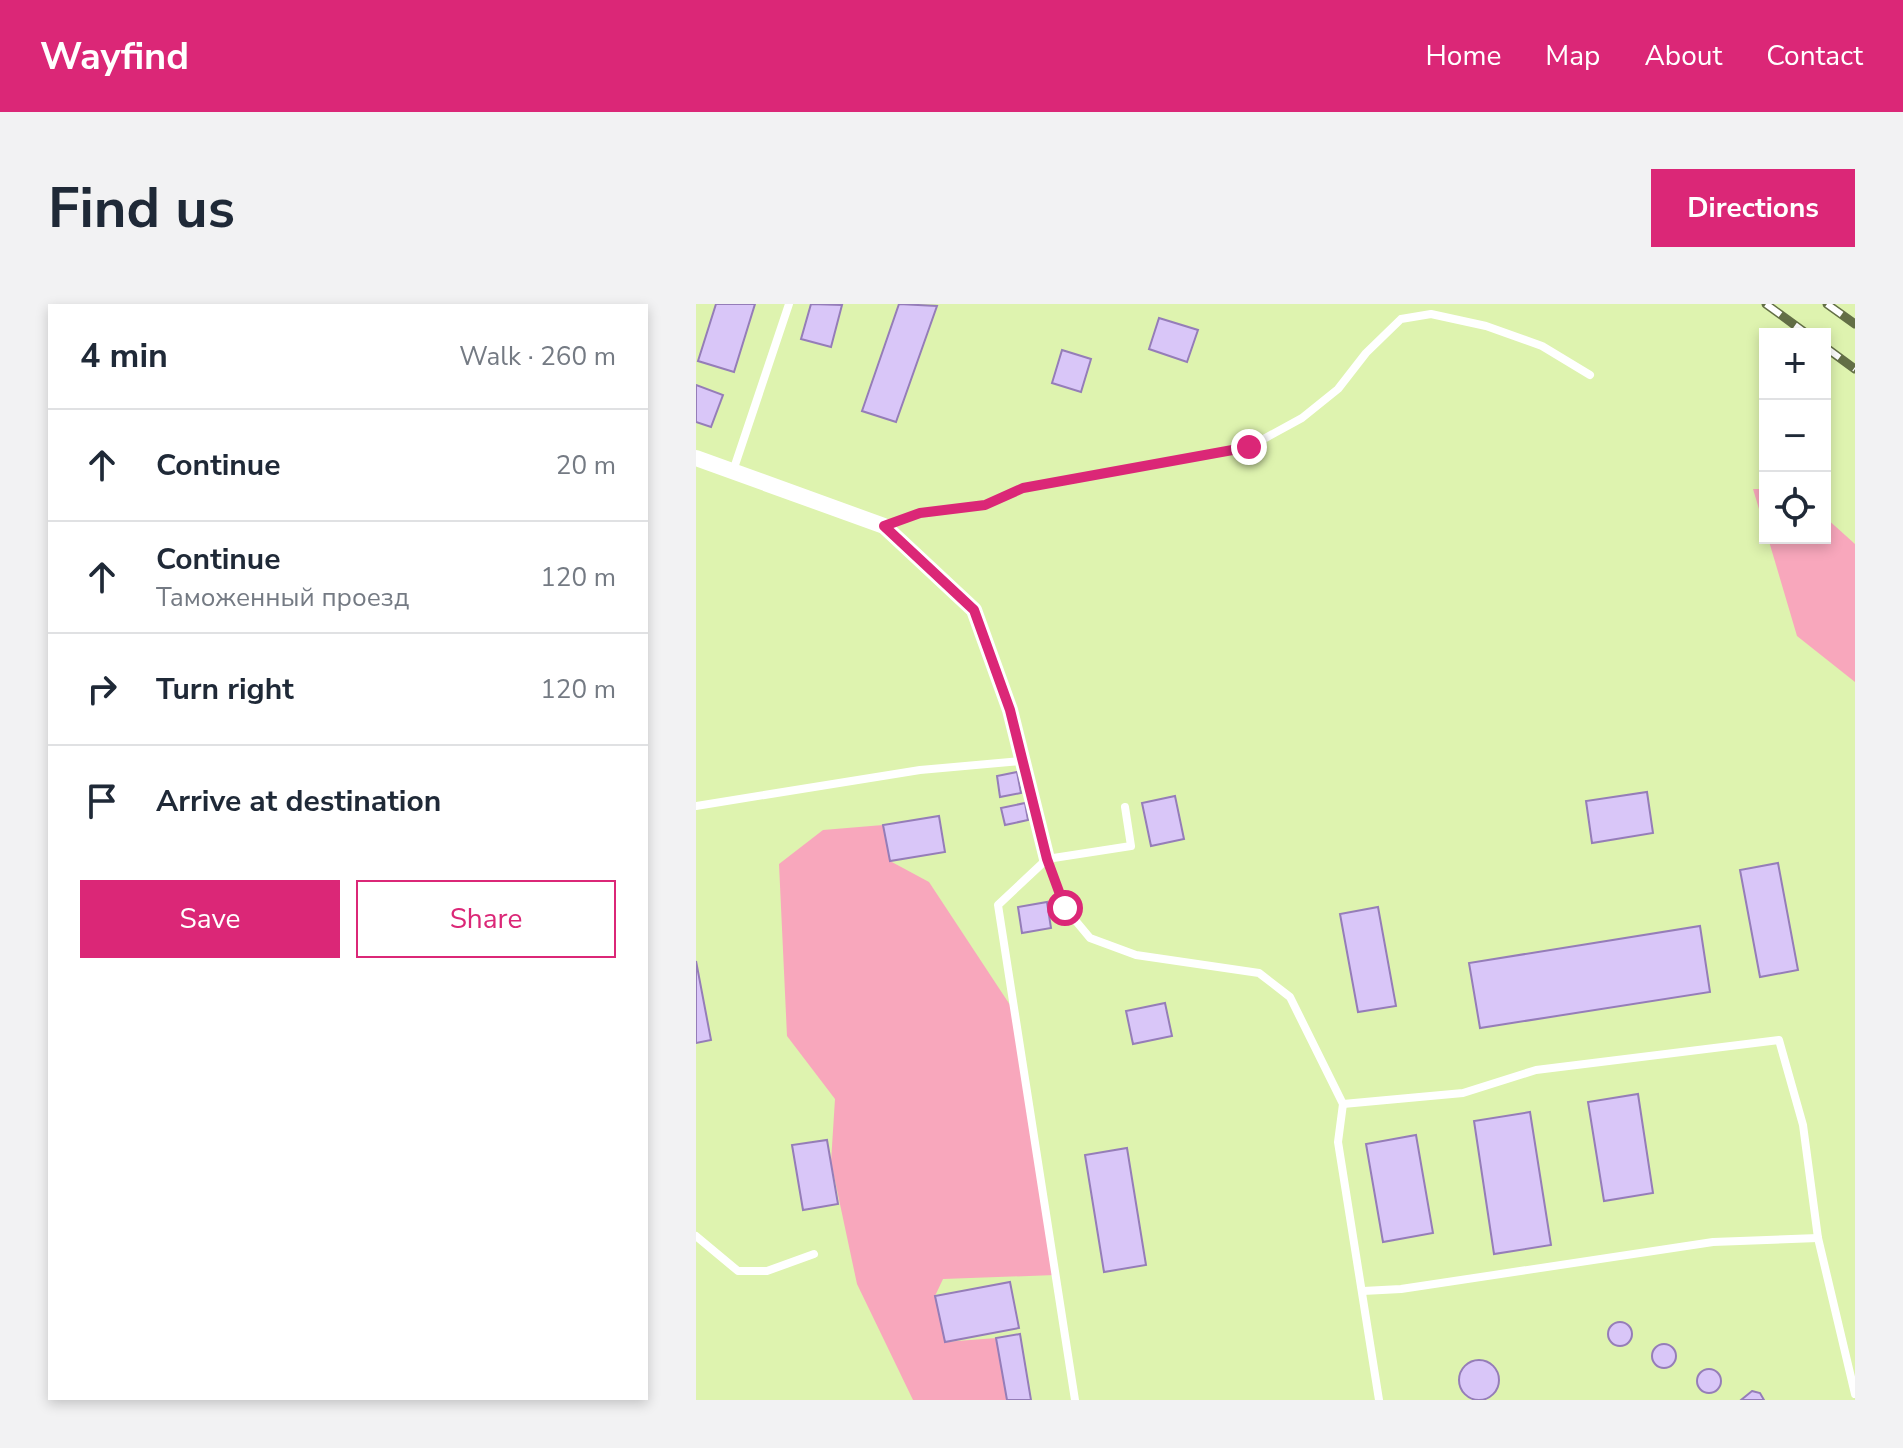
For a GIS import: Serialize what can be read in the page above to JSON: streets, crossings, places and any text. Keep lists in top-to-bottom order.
{
  "page": {
    "header": "Wayfind",
    "nav": [
      "Home",
      "Map",
      "About",
      "Contact"
    ],
    "buttons": [
      "Directions",
      ["Save", "Share"]
    ],
    "title": "Find us",
    "heading": ["4 min", "Walk · 260 m"],
    "map_buttons": ["+", "−"],
    "list": [
      ["Continue", "20 m"],
      ["Continue", "Таможенный проезд", "120 m"],
      ["Turn right", "120 m"],
      "Arrive at destination"
    ]
  }
}
